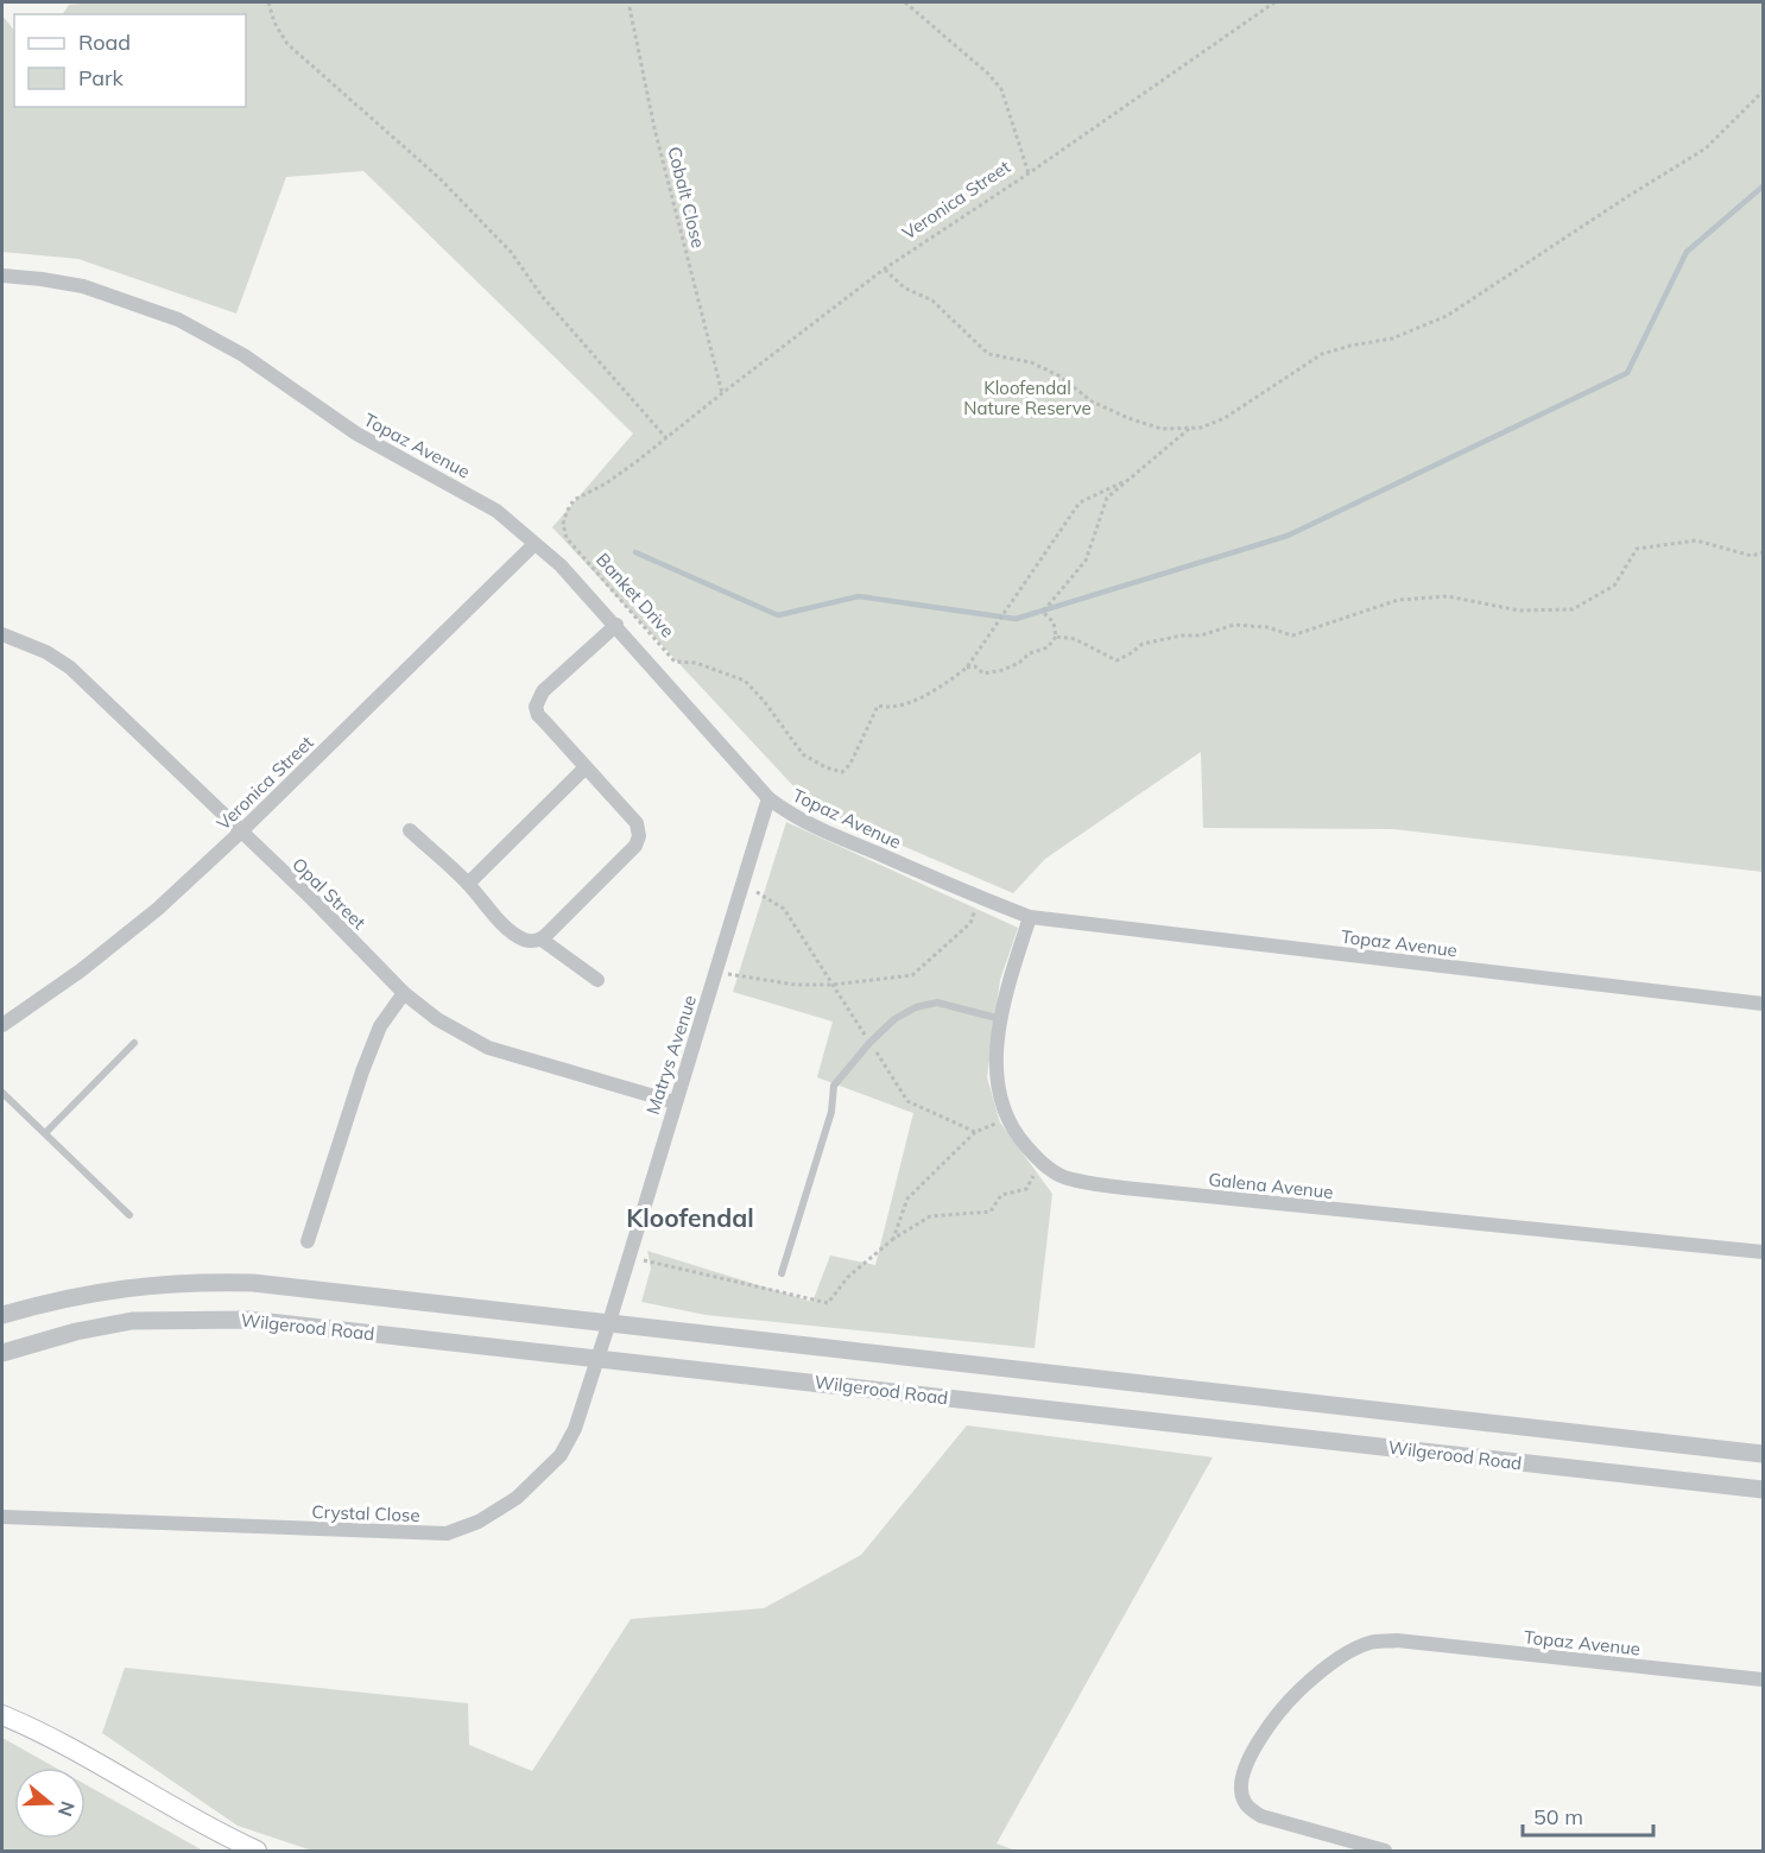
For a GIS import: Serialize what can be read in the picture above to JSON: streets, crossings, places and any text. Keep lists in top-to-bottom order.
{
  "streets": {
    "street": [
      "Veronica Street",
      "Topaz Avenue",
      "Opal Street",
      "Matrys Avenue",
      "Galena Avenue",
      "Wilgerood Road",
      "Crystal Close"
    ],
    "path": ["Cobalt Close", "Banket Drive"]
  },
  "crossings": [
    ["Cobalt Close", "Veronica Street"],
    ["Veronica Street", "Topaz Avenue"],
    ["Veronica Street", "Banket Drive"],
    ["Veronica Street", "Opal Street"],
    ["Topaz Avenue", "Matrys Avenue"],
    ["Topaz Avenue", "Galena Avenue"],
    ["Opal Street", "Matrys Avenue"],
    ["Matrys Avenue", "Wilgerood Road"],
    ["Matrys Avenue", "Crystal Close"],
    ["Wilgerood Road", "Crystal Close"]
  ],
  "districts": ["Kloofendal"],
  "parks": ["Kloofendal Nature Reserve"],
  "legend": ["Road", "Park"],
  "scale_bar": "50 m",
  "north": "right"
}
